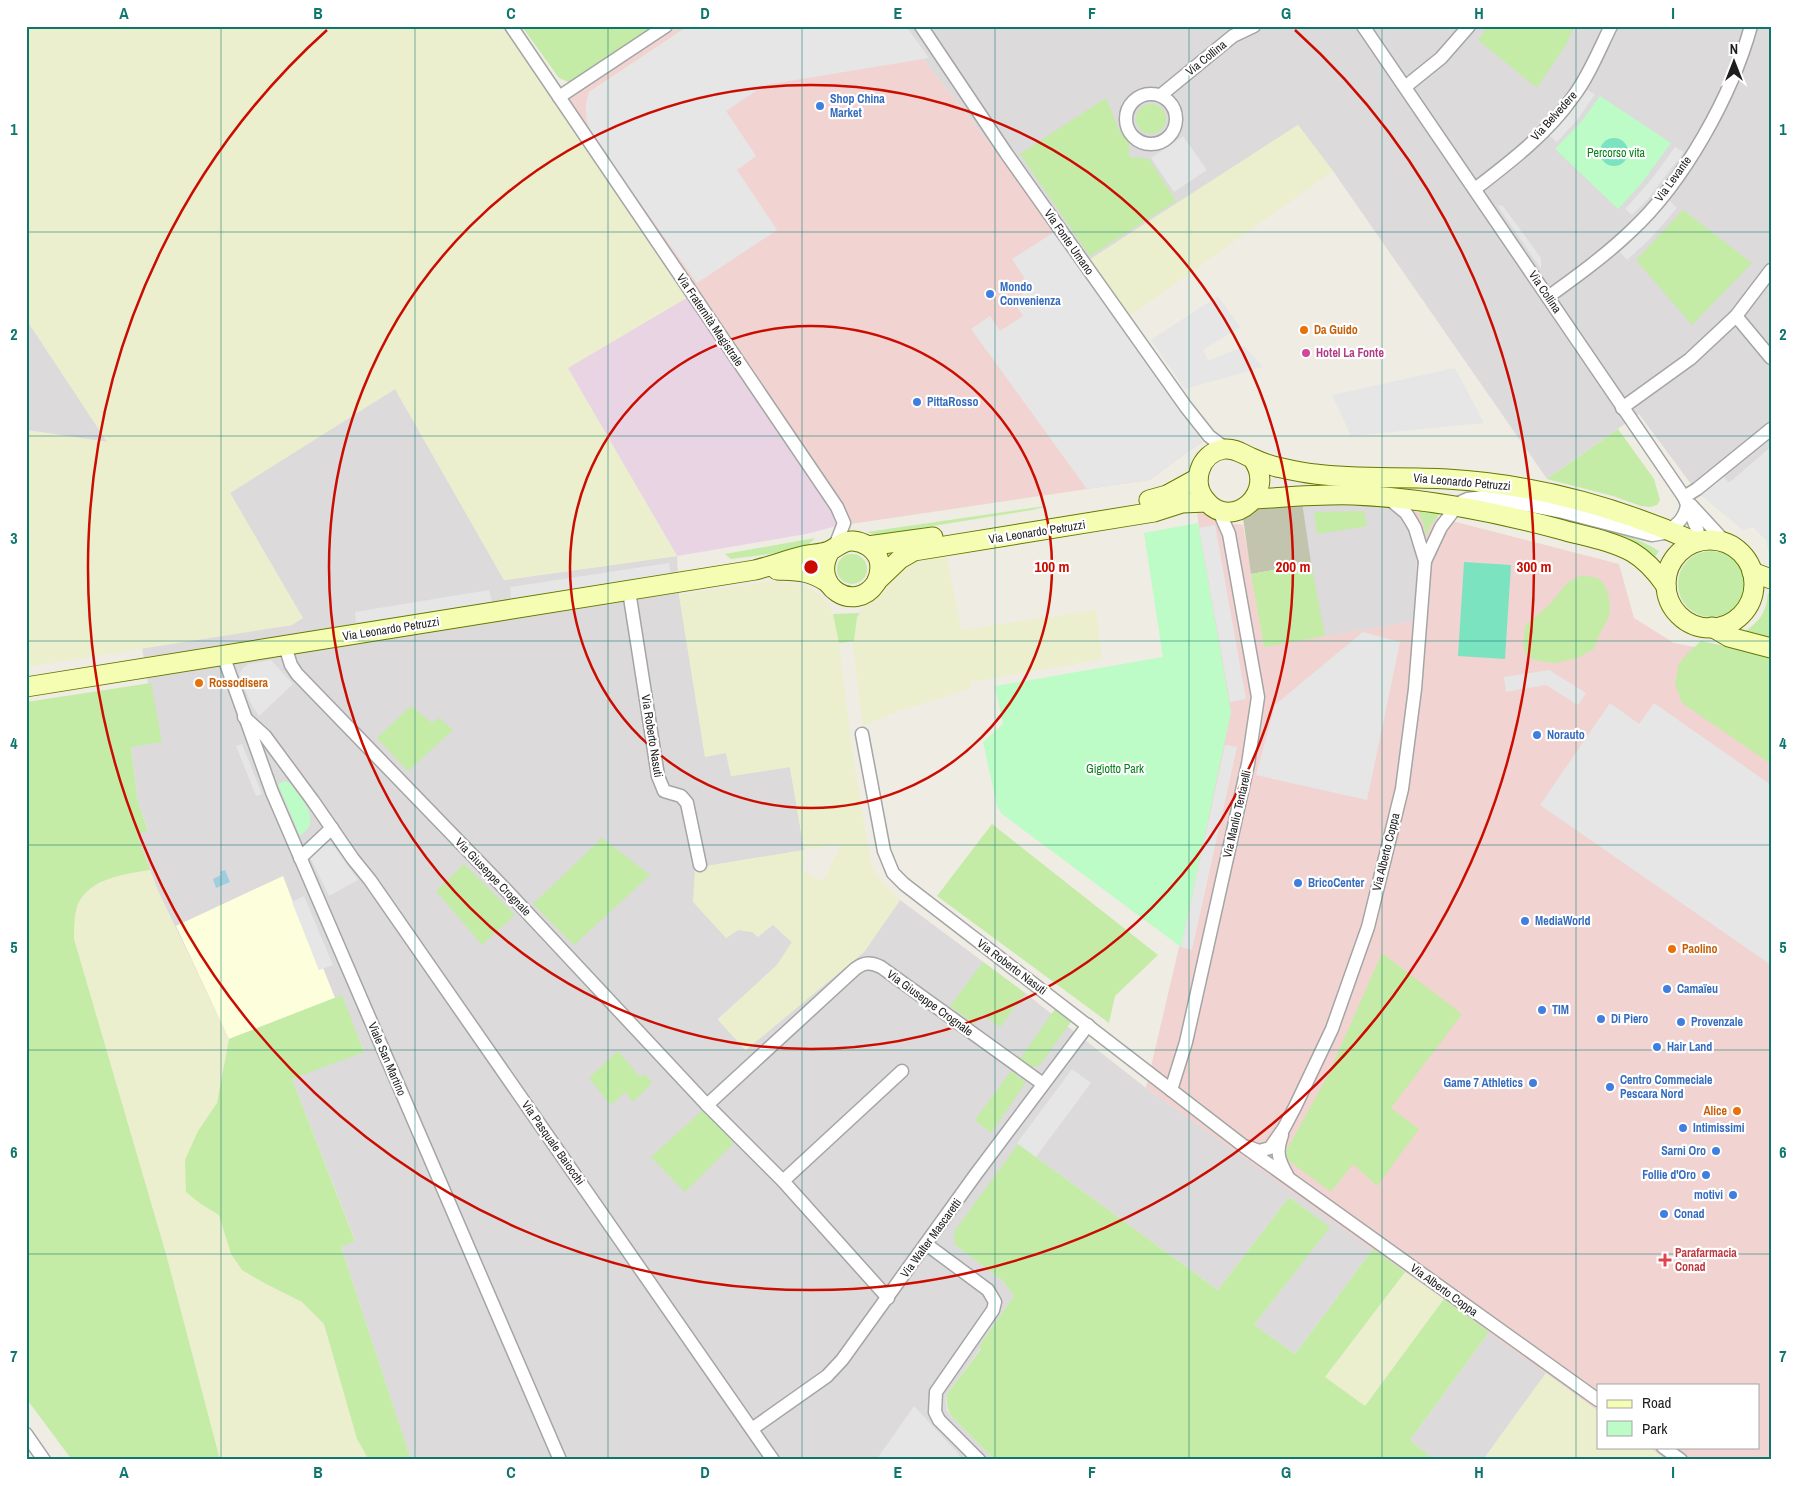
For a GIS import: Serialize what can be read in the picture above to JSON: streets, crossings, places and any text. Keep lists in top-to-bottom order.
{
  "streets": {
    "main road": ["Via Leonardo Petruzzi"],
    "street": [
      "Via Collina",
      "Via Belvedere",
      "Via Levante",
      "Via Fonte Umano",
      "Via Fraternità Magistrale",
      "Via Roberto Nasuti",
      "Via Manlio Tentarelli",
      "Via Alberto Coppa",
      "Via Giuseppe Crognale",
      "Viale San Martino",
      "Via Pasquale Baiocchi",
      "Via Walter Mascaretti"
    ]
  },
  "crossings": [
    ["Via Collina", "Via Belvedere"],
    ["Via Collina", "Via Levante"],
    ["Via Collina", "Via Leonardo Petruzzi"],
    ["Via Fonte Umano", "Via Leonardo Petruzzi"],
    ["Via Fonte Umano", "Via Manlio Tentarelli"],
    ["Via Fraternità Magistrale", "Via Leonardo Petruzzi"],
    ["Via Leonardo Petruzzi", "Via Roberto Nasuti"],
    ["Via Leonardo Petruzzi", "Via Manlio Tentarelli"],
    ["Via Leonardo Petruzzi", "Via Alberto Coppa"],
    ["Via Leonardo Petruzzi", "Via Giuseppe Crognale"],
    ["Via Leonardo Petruzzi", "Viale San Martino"],
    ["Via Roberto Nasuti", "Via Manlio Tentarelli"],
    ["Via Roberto Nasuti", "Via Alberto Coppa"],
    ["Via Roberto Nasuti", "Via Walter Mascaretti"],
    ["Via Giuseppe Crognale", "Via Walter Mascaretti"],
    ["Viale San Martino", "Via Pasquale Baiocchi"],
    ["Via Pasquale Baiocchi", "Via Walter Mascaretti"]
  ],
  "parks": ["Percorso vita", "Gigiotto Park"],
  "places": {
    "other": [
      "Shop China Market",
      "Mondo Convenienza",
      "Da Guido",
      "Hotel La Fonte",
      "PittaRosso",
      "Rossodisera",
      "Norauto",
      "BricoCenter",
      "MediaWorld",
      "Paolino",
      "Camaïeu",
      "TIM",
      "Di Piero",
      "Provenzale",
      "Hair Land",
      "Game 7 Athletics",
      "Centro Commeciale Pescara Nord",
      "Alice",
      "Intimissimi",
      "Sarni Oro",
      "Follie d'Oro",
      "motivi",
      "Conad"
    ],
    "health": ["Parafarmacia Conad"]
  },
  "legend": ["Road", "Park"],
  "north": "top",
  "grid": {
    "columns": [
      "A",
      "B",
      "C",
      "D",
      "E",
      "F",
      "G",
      "H",
      "I"
    ],
    "rows": [
      "1",
      "2",
      "3",
      "4",
      "5",
      "6",
      "7"
    ]
  },
  "rings": ["100 m", "200 m", "300 m"]
}
